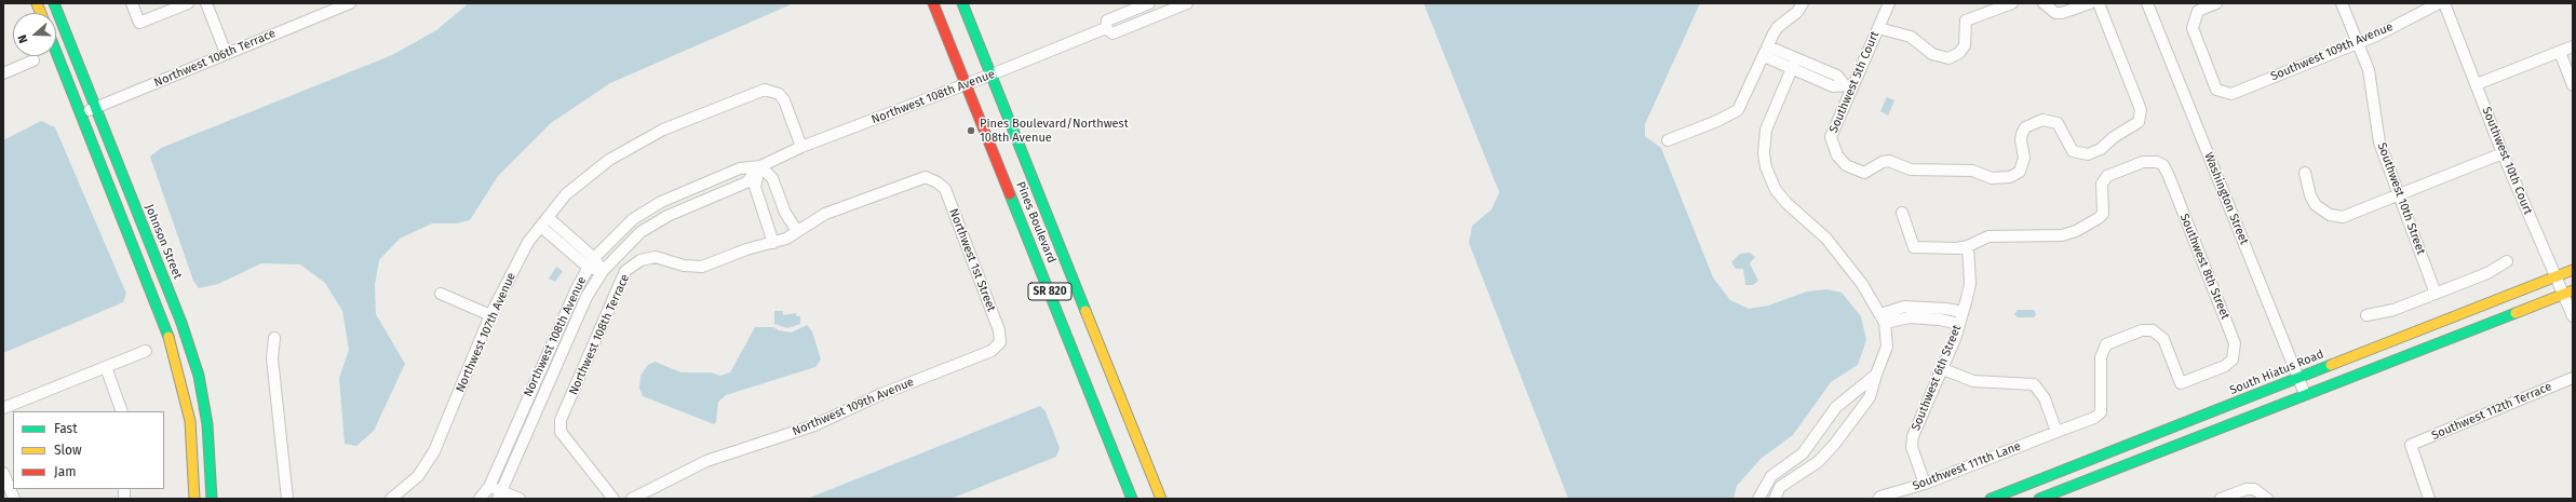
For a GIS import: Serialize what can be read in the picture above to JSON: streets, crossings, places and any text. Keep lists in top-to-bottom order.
{
  "streets": {
    "main road": [
      "Pines Boulevard",
      "Johnson Street",
      "SR 820",
      "South Hiatus Road"
    ],
    "street": [
      "Southwest 109th Avenue",
      "Northwest 106th Terrace",
      "Southwest 5th Court",
      "Northwest 108th Avenue",
      "Southwest 10th Court",
      "Washington Street",
      "Southwest 10th Street",
      "Northwest 1st Street",
      "Southwest 8th Street",
      "Northwest 107th Avenue",
      "Northwest 108th Terrace",
      "Southwest 6th Street",
      "Northwest 109th Avenue",
      "Southwest 112th Terrace",
      "Southwest 111th Lane"
    ]
  },
  "crossings": [
    ["Southwest 109th Avenue", "Southwest 10th Street"],
    ["Northwest 106th Terrace", "Johnson Street"],
    ["Northwest 108th Avenue", "Pines Boulevard"],
    ["Northwest 108th Avenue", "Northwest 107th Avenue"],
    ["Southwest 10th Court", "South Hiatus Road"],
    ["Washington Street", "South Hiatus Road"],
    ["Northwest 1st Street", "Northwest 108th Terrace"],
    ["Northwest 1st Street", "Northwest 109th Avenue"],
    ["Southwest 8th Street", "Southwest 6th Street"],
    ["Southwest 8th Street", "Southwest 111th Lane"],
    ["Southwest 6th Street", "Southwest 111th Lane"]
  ],
  "places": ["Pines Boulevard/Northwest 108th Avenue"],
  "legend": ["Fast", "Slow", "Jam"],
  "north": "left"
}
